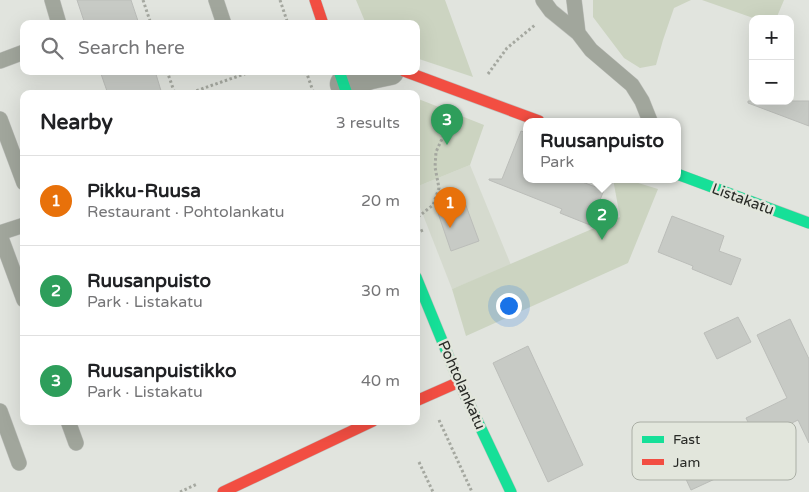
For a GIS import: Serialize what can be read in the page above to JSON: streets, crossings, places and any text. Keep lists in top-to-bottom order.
{
  "streets": {
    "street": ["Listakatu", "Pohtolankatu"]
  },
  "legend": ["Fast", "Jam"],
  "page": {
    "map_buttons": ["+", "−"],
    "search": "Search here",
    "heading": ["Nearby", "3 results"],
    "pins": ["3", "1", "2"],
    "popup": ["Ruusanpuisto", "Park"],
    "list": [
      {
        "mark": "1",
        "name": "Pikku-Ruusa",
        "note": "Restaurant · Pohtolankatu",
        "value": "20 m"
      },
      {
        "mark": "2",
        "name": "Ruusanpuisto",
        "note": "Park · Listakatu",
        "value": "30 m"
      },
      {
        "mark": "3",
        "name": "Ruusanpuistikko",
        "note": "Park · Listakatu",
        "value": "40 m"
      }
    ]
  }
}
